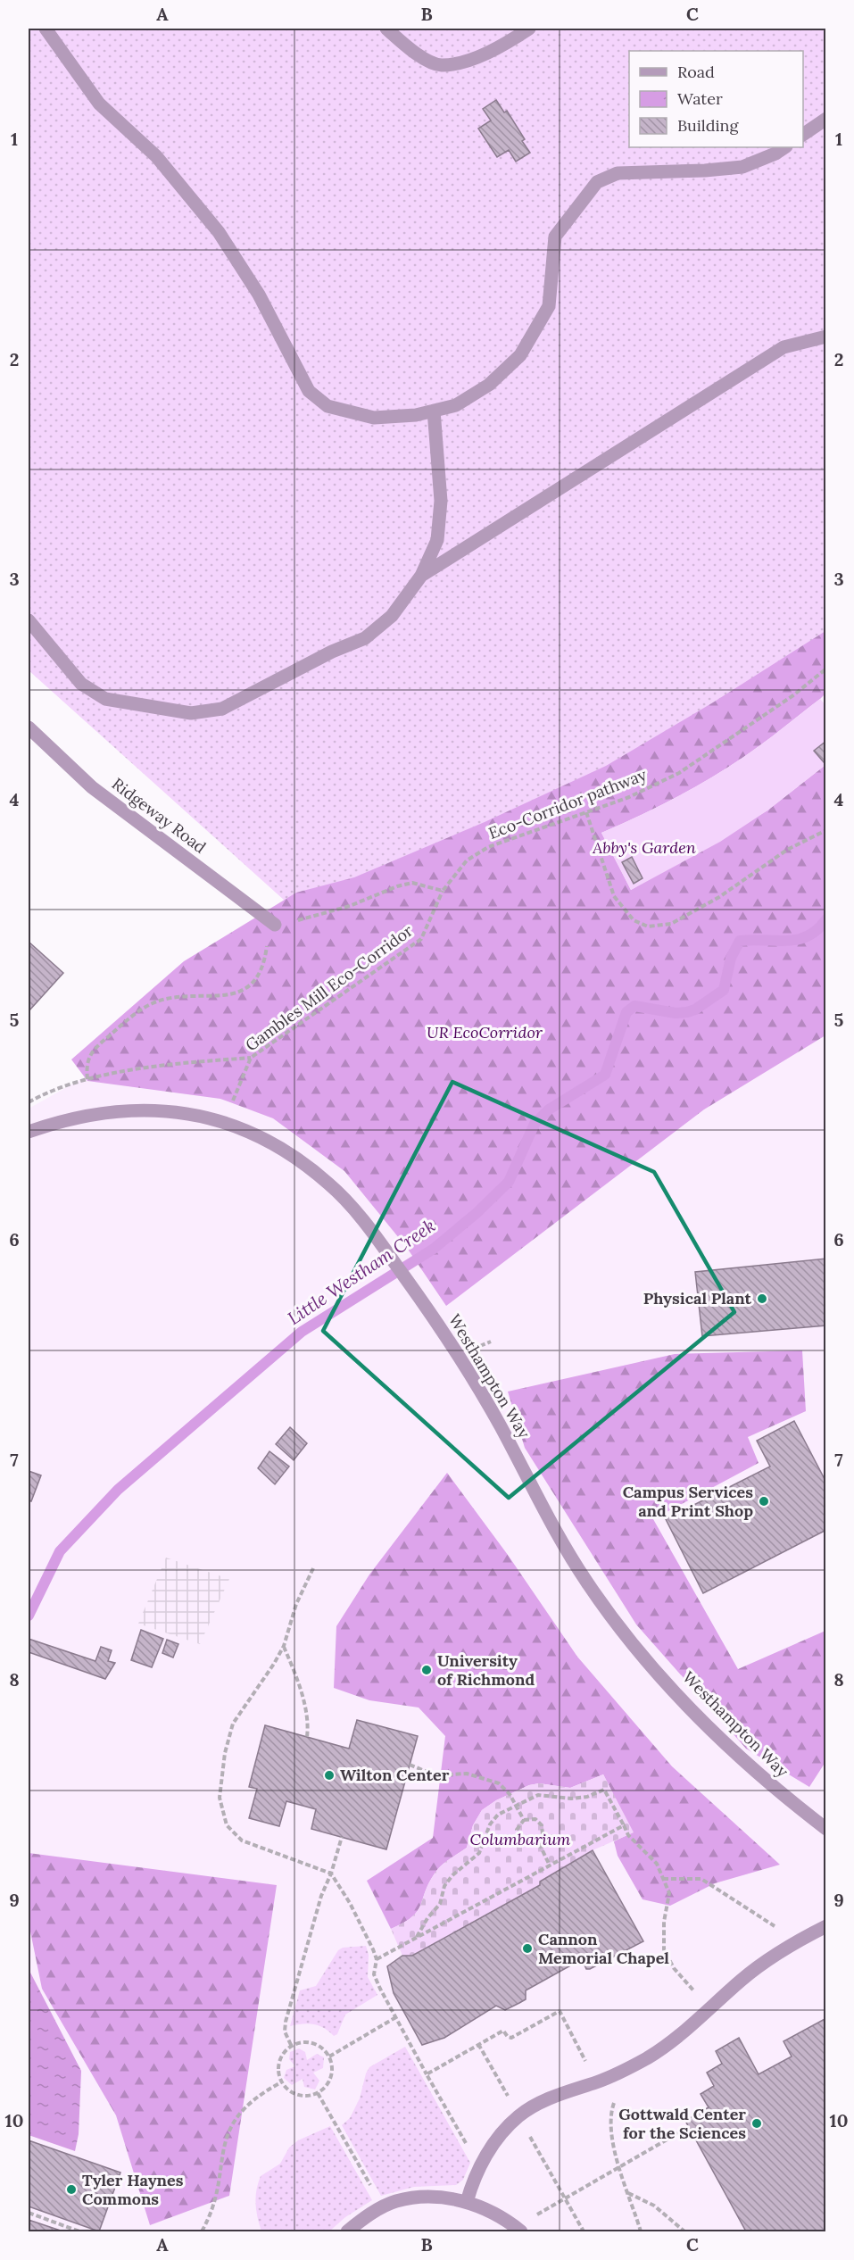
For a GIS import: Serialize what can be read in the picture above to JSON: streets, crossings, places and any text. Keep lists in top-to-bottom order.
{
  "streets": {
    "street": ["Ridgeway Road", "Westhampton Way"],
    "path": ["Eco-Corridor pathway", "Gambles Mill Eco-Corridor"]
  },
  "crossings": [
    ["Eco-Corridor pathway", "Gambles Mill Eco-Corridor"]
  ],
  "water": ["Little Westham Creek"],
  "parks": ["Abby's Garden", "UR EcoCorridor", "Columbarium"],
  "places": [
    "Physical Plant",
    "Campus Services and Print Shop",
    "University of Richmond",
    "Wilton Center",
    "Cannon Memorial Chapel",
    "Gottwald Center for the Sciences",
    "Tyler Haynes Commons"
  ],
  "legend": ["Road", "Water", "Building"],
  "grid": {
    "columns": ["A", "B", "C"],
    "rows": [
      "1",
      "2",
      "3",
      "4",
      "5",
      "6",
      "7",
      "8",
      "9",
      "10"
    ]
  }
}
